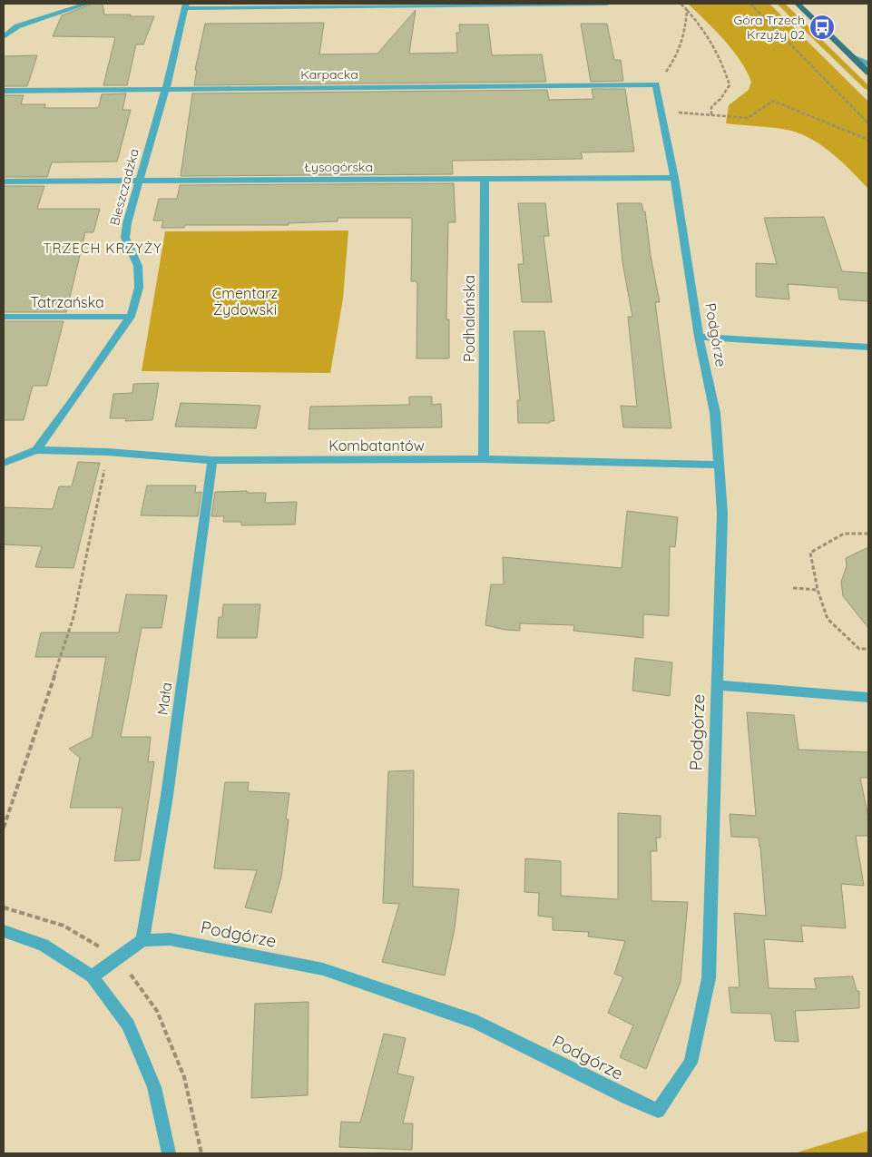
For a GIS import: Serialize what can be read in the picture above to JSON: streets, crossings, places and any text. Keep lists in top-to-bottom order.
{
  "streets": {
    "street": [
      "Karpacka",
      "Łysogórska",
      "Bieszczadzka",
      "Tatrzańska",
      "Podhalańska",
      "Podgórze",
      "Kombatantów",
      "Mała"
    ]
  },
  "crossings": [
    ["Karpacka", "Bieszczadzka"],
    ["Karpacka", "Podgórze"],
    ["Łysogórska", "Bieszczadzka"],
    ["Łysogórska", "Podhalańska"],
    ["Łysogórska", "Podgórze"],
    ["Bieszczadzka", "Tatrzańska"],
    ["Bieszczadzka", "Kombatantów"],
    ["Podhalańska", "Kombatantów"],
    ["Podgórze", "Kombatantów"],
    ["Podgórze", "Mała"],
    ["Kombatantów", "Mała"]
  ],
  "districts": ["TRZECH KRZYŻY"],
  "parks": ["Cmentarz Żydowski"],
  "places": {
    "bus stop": ["Góra Trzech Krzyży 02"]
  }
}
